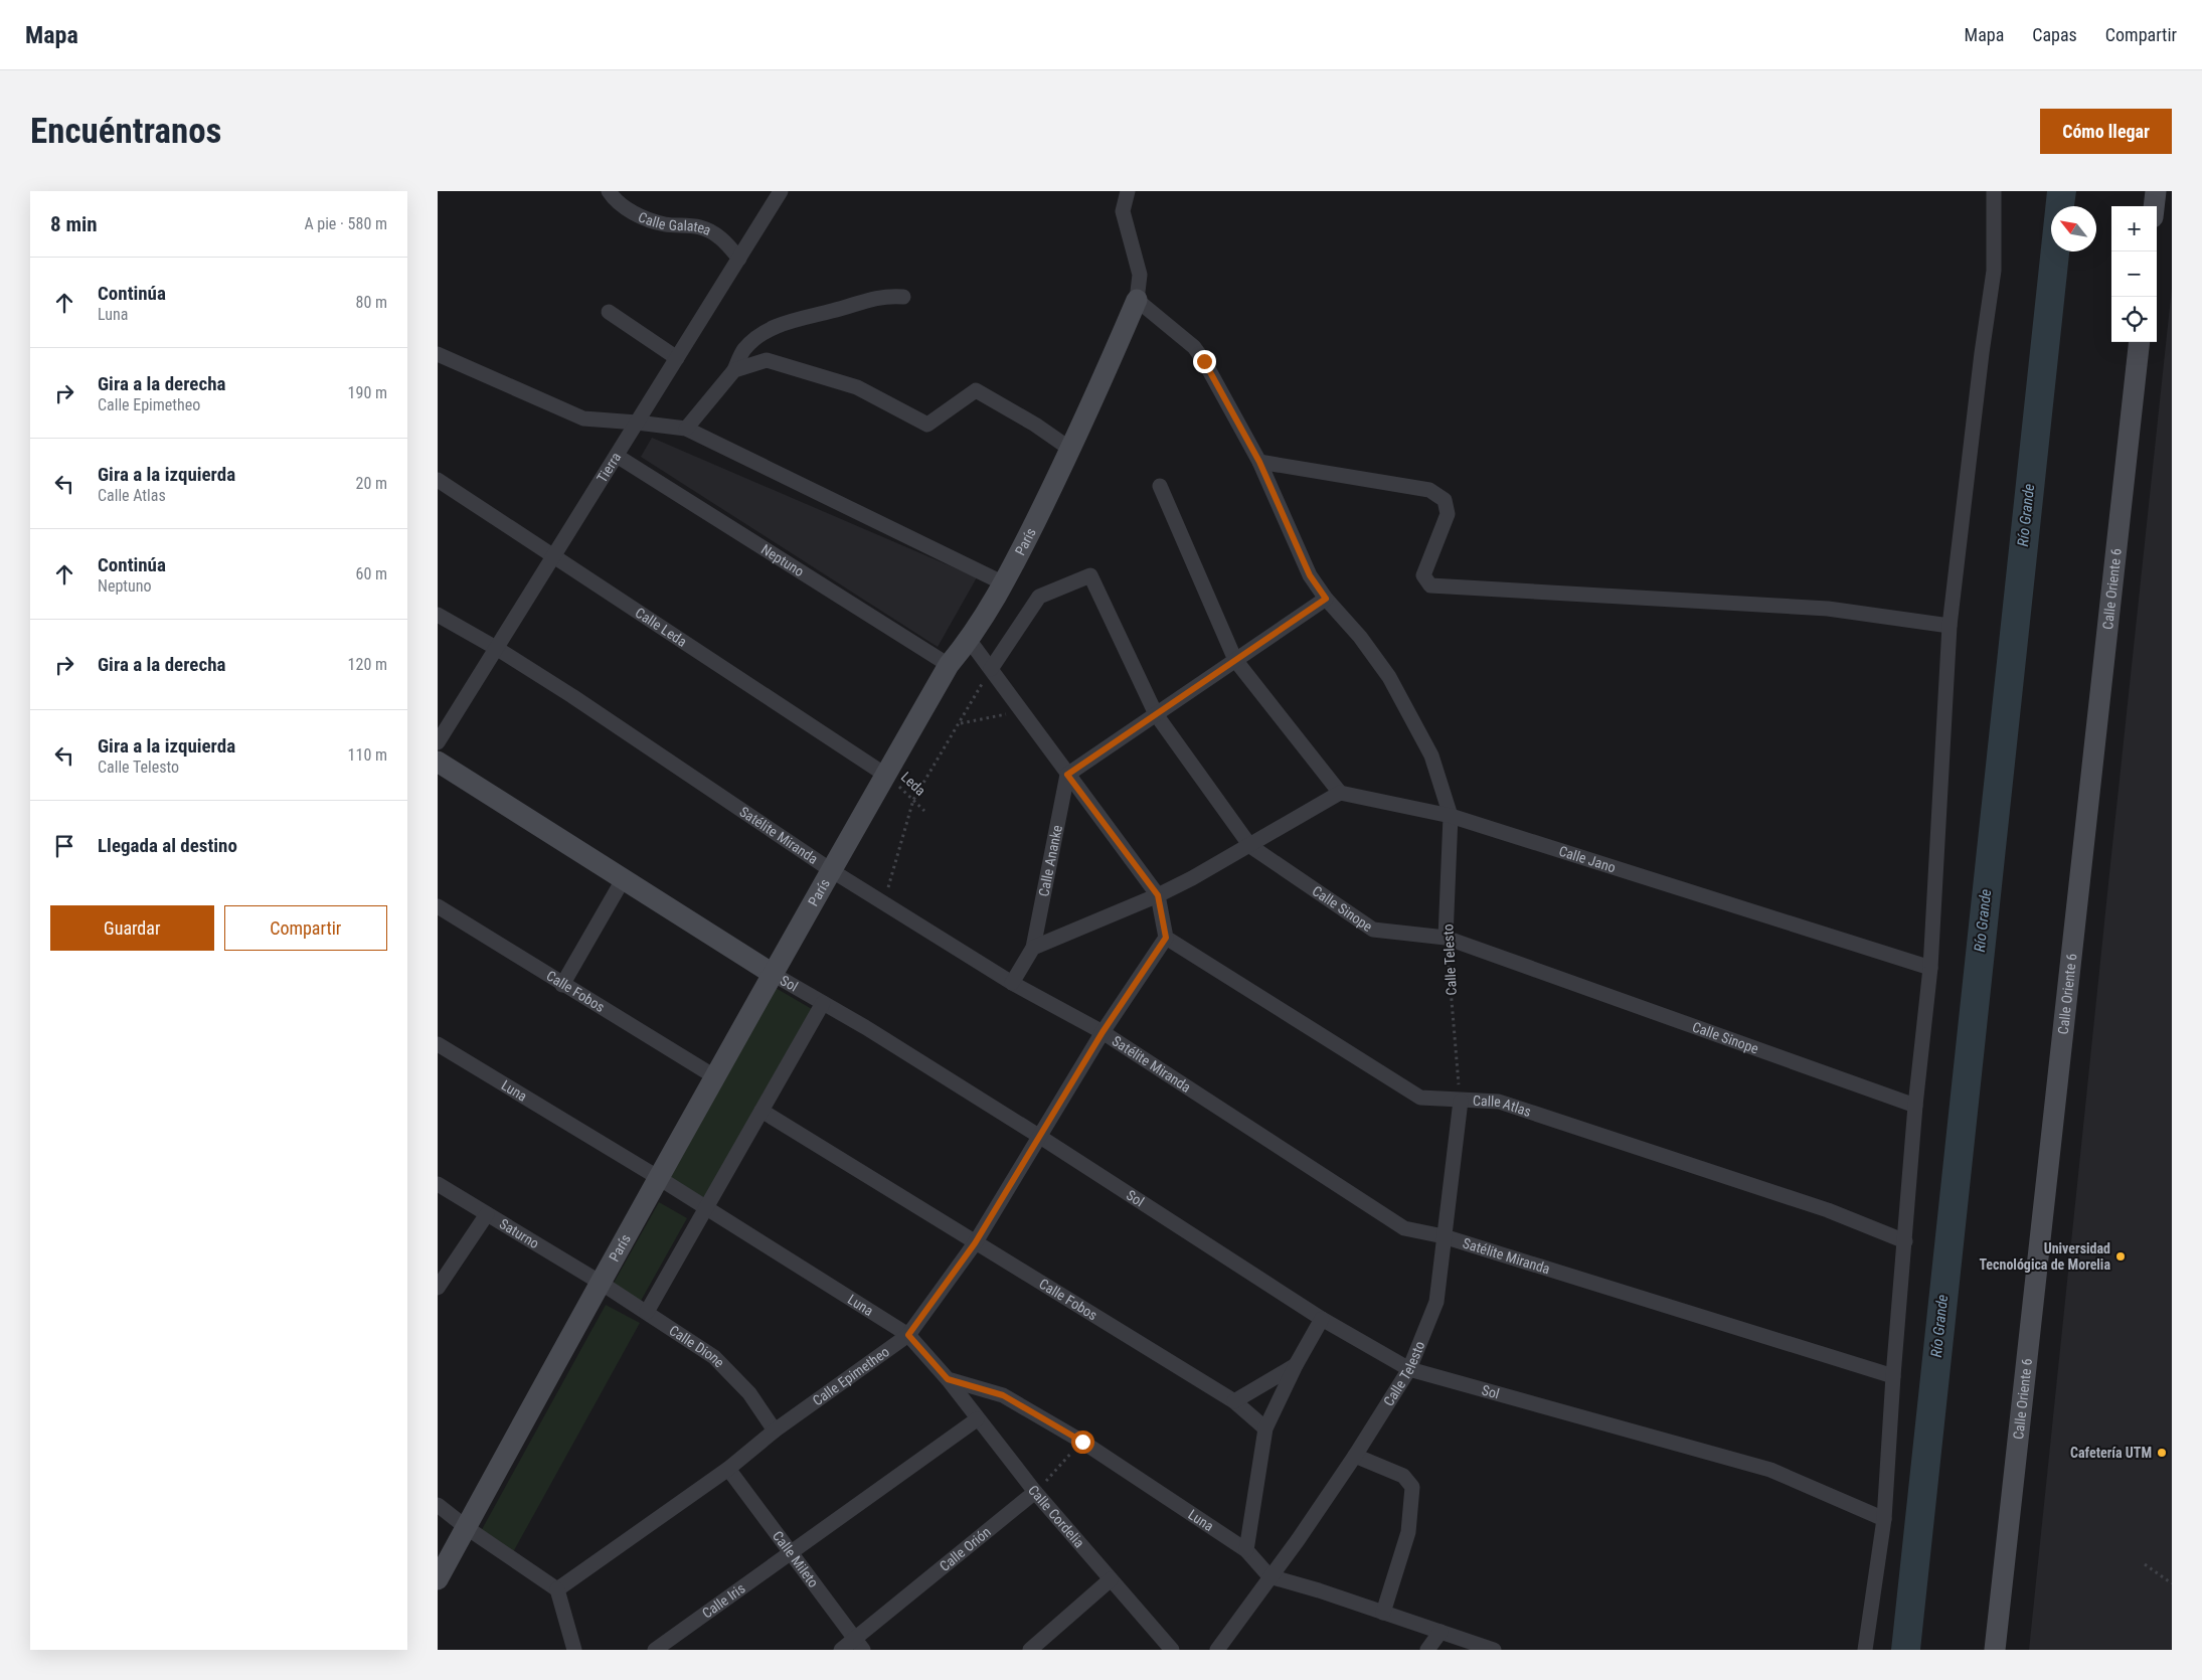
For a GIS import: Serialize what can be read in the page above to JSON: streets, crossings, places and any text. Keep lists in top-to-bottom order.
{
  "streets": {
    "street": [
      "Calle Galatea",
      "Tierra",
      "París",
      "Neptuno",
      "Calle Oriente 6",
      "Calle Leda",
      "Satélite Miranda",
      "Calle Jano",
      "Calle Ananke",
      "Calle Sinope",
      "Calle Telesto",
      "Sol",
      "Calle Fobos",
      "Luna",
      "Calle Atlas",
      "Saturno",
      "Calle Dione",
      "Calle Epimetheo",
      "Calle Cordelia",
      "Calle Orión",
      "Calle Mileto",
      "Calle Iris"
    ],
    "path": ["Leda"]
  },
  "crossings": [
    ["Calle Galatea", "Tierra"],
    ["Tierra", "Neptuno"],
    ["Tierra", "Calle Leda"],
    ["Tierra", "Satélite Miranda"],
    ["París", "Neptuno"],
    ["París", "Calle Leda"],
    ["París", "Leda"],
    ["París", "Satélite Miranda"],
    ["París", "Calle Telesto"],
    ["París", "Sol"],
    ["París", "Calle Fobos"],
    ["París", "Luna"],
    ["París", "Saturno"],
    ["París", "Calle Dione"],
    ["Calle Leda", "Leda"],
    ["Satélite Miranda", "Calle Ananke"],
    ["Satélite Miranda", "Calle Telesto"],
    ["Satélite Miranda", "Calle Epimetheo"],
    ["Calle Jano", "Calle Telesto"],
    ["Calle Sinope", "Calle Telesto"],
    ["Calle Telesto", "Sol"],
    ["Calle Telesto", "Luna"],
    ["Calle Telesto", "Calle Atlas"],
    ["Sol", "Calle Epimetheo"],
    ["Calle Fobos", "Calle Epimetheo"],
    ["Luna", "Calle Epimetheo"],
    ["Luna", "Calle Cordelia"],
    ["Calle Atlas", "Calle Epimetheo"],
    ["Saturno", "Calle Dione"],
    ["Calle Dione", "Calle Epimetheo"],
    ["Calle Epimetheo", "Calle Mileto"],
    ["Calle Cordelia", "Calle Orión"],
    ["Calle Cordelia", "Calle Iris"],
    ["Calle Orión", "Calle Mileto"],
    ["Calle Mileto", "Calle Iris"]
  ],
  "water": ["Río Grande"],
  "places": ["Universidad Tecnológica de Morelia", "Cafetería UTM"],
  "north": "top left",
  "page": {
    "header": "Mapa",
    "nav": ["Mapa", "Capas", "Compartir"],
    "buttons": [
      "Cómo llegar",
      ["Guardar", "Compartir"]
    ],
    "title": "Encuéntranos",
    "heading": ["8 min", "A pie · 580 m"],
    "map_buttons": ["+", "−"],
    "list": [
      ["Continúa", "Luna", "80 m"],
      ["Gira a la derecha", "Calle Epimetheo", "190 m"],
      ["Gira a la izquierda", "Calle Atlas", "20 m"],
      ["Continúa", "Neptuno", "60 m"],
      ["Gira a la derecha", "120 m"],
      ["Gira a la izquierda", "Calle Telesto", "110 m"],
      "Llegada al destino"
    ]
  }
}
